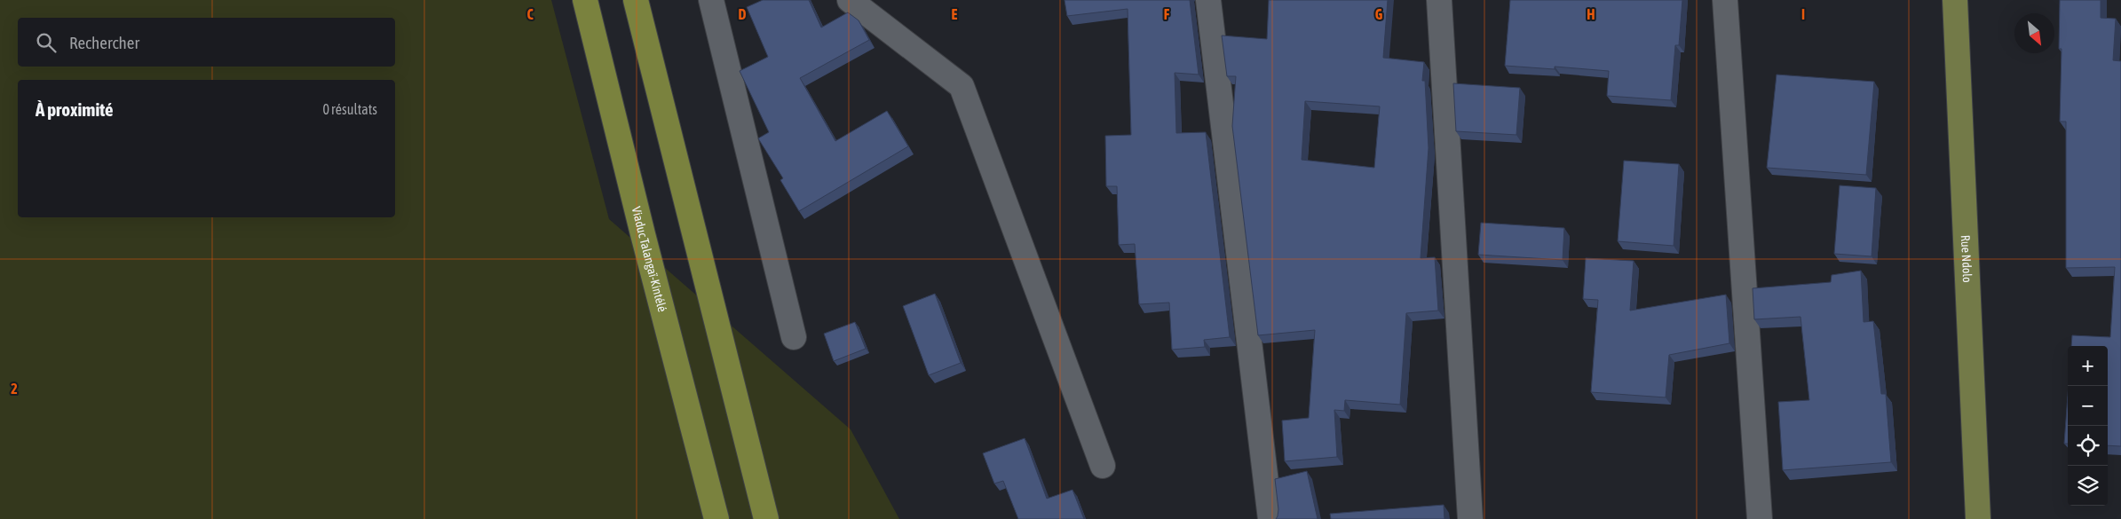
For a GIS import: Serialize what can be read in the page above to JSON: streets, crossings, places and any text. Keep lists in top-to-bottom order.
{
  "streets": {
    "highway": ["Viaduc Talangaï-Kintélé"],
    "main road": ["Rue Ndolo"]
  },
  "north": "bottom right",
  "page": {
    "search": "Rechercher",
    "heading": ["À proximité", "0 résultats"],
    "map_buttons": ["+", "−"]
  },
  "grid": {
    "columns": [
      "C",
      "D",
      "E",
      "F",
      "G",
      "H",
      "I"
    ],
    "rows": ["2"]
  }
}
